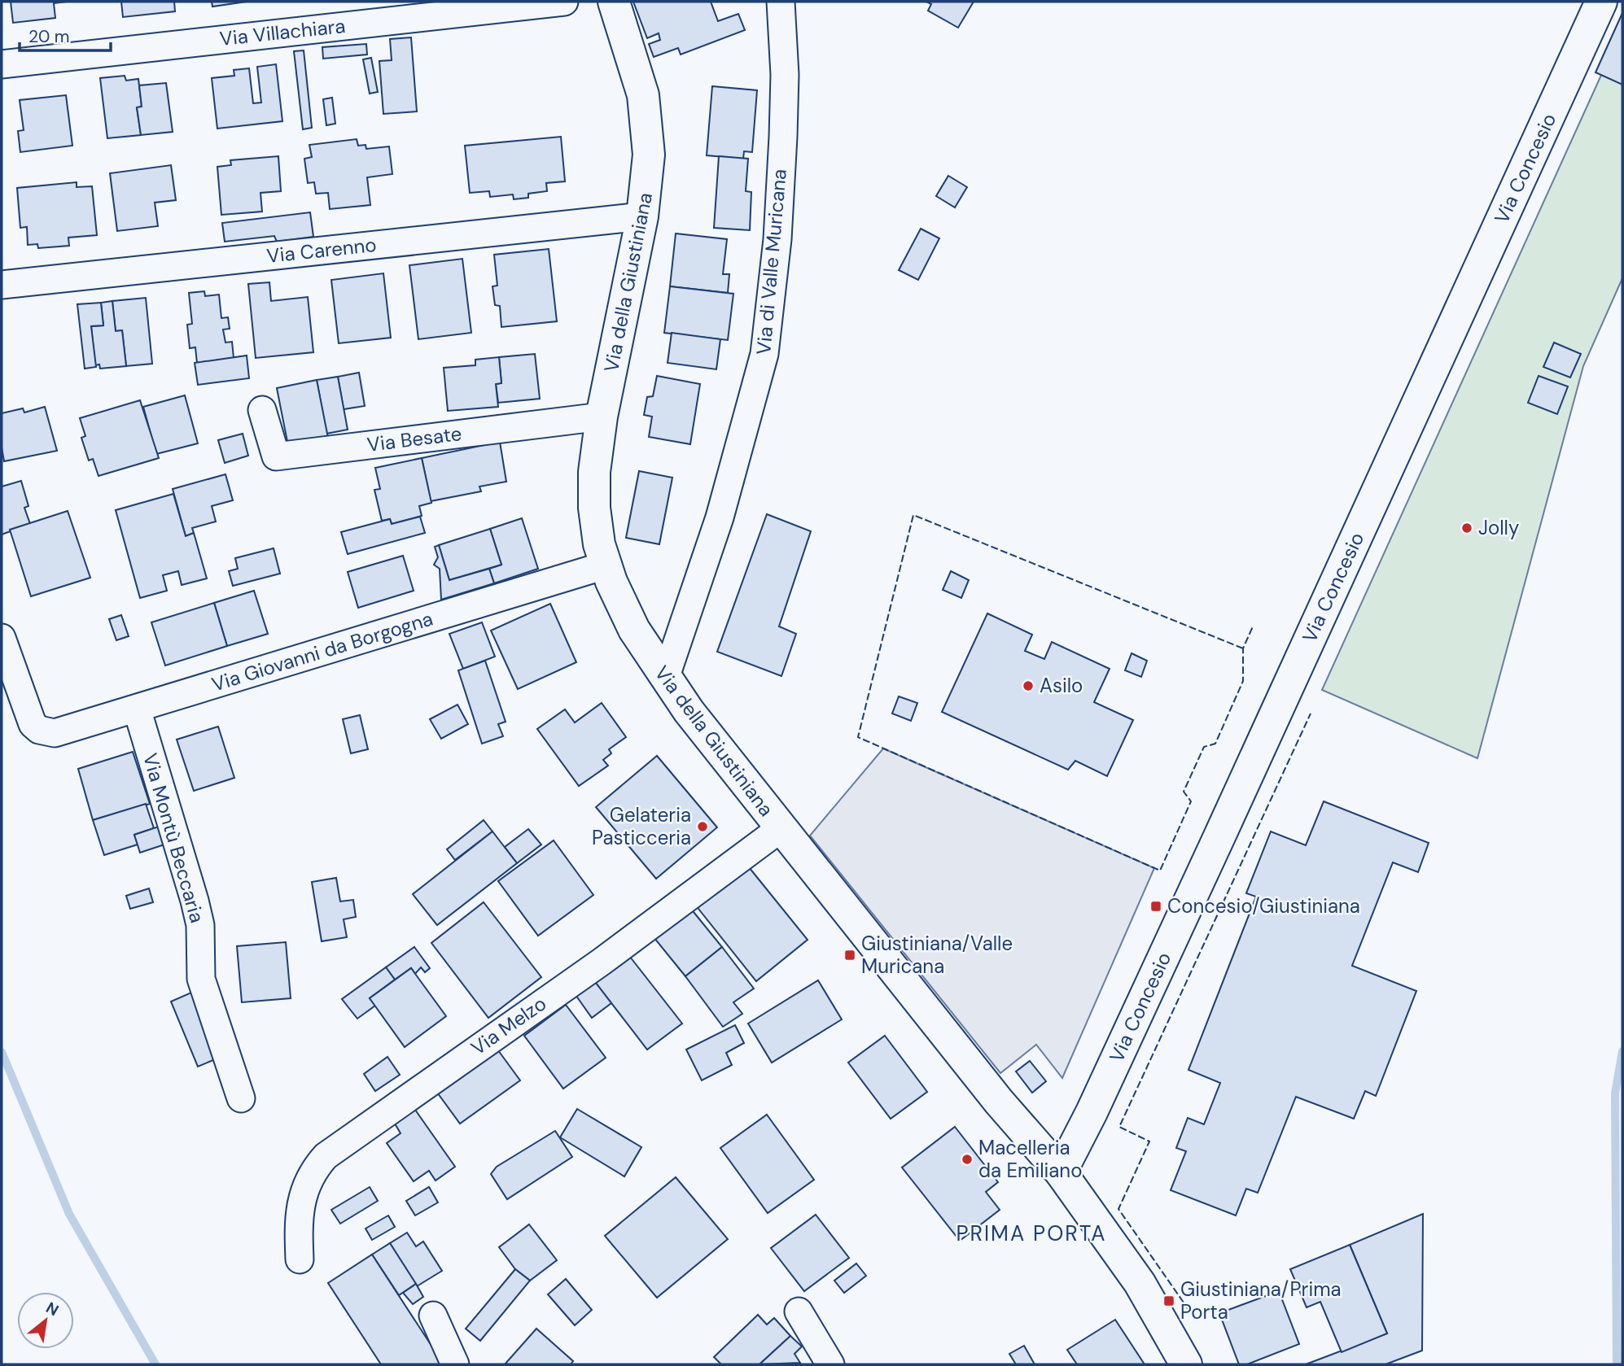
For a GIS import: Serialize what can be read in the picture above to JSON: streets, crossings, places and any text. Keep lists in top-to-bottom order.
{
  "streets": {
    "street": [
      "Via Villachiara",
      "Via Concesio",
      "Via Carenno",
      "Via di Valle Muricana",
      "Via della Giustiniana",
      "Via Besate",
      "Via Giovanni da Borgogna",
      "Via Montù Beccaria",
      "Via Melzo"
    ]
  },
  "crossings": [
    ["Via Concesio", "Via della Giustiniana"],
    ["Via Carenno", "Via della Giustiniana"],
    ["Via di Valle Muricana", "Via della Giustiniana"],
    ["Via della Giustiniana", "Via Besate"],
    ["Via della Giustiniana", "Via Giovanni da Borgogna"],
    ["Via della Giustiniana", "Via Melzo"],
    ["Via Giovanni da Borgogna", "Via Montù Beccaria"]
  ],
  "districts": ["PRIMA PORTA"],
  "places": {
    "other": [
      "Jolly",
      "Asilo",
      "Gelateria Pasticceria",
      "Macelleria da Emiliano"
    ],
    "transit": ["Concesio/Giustiniana", "Giustiniana/Valle Muricana", "Giustiniana/Prima Porta"]
  },
  "scale_bar": "20 m",
  "north": "top right"
}
